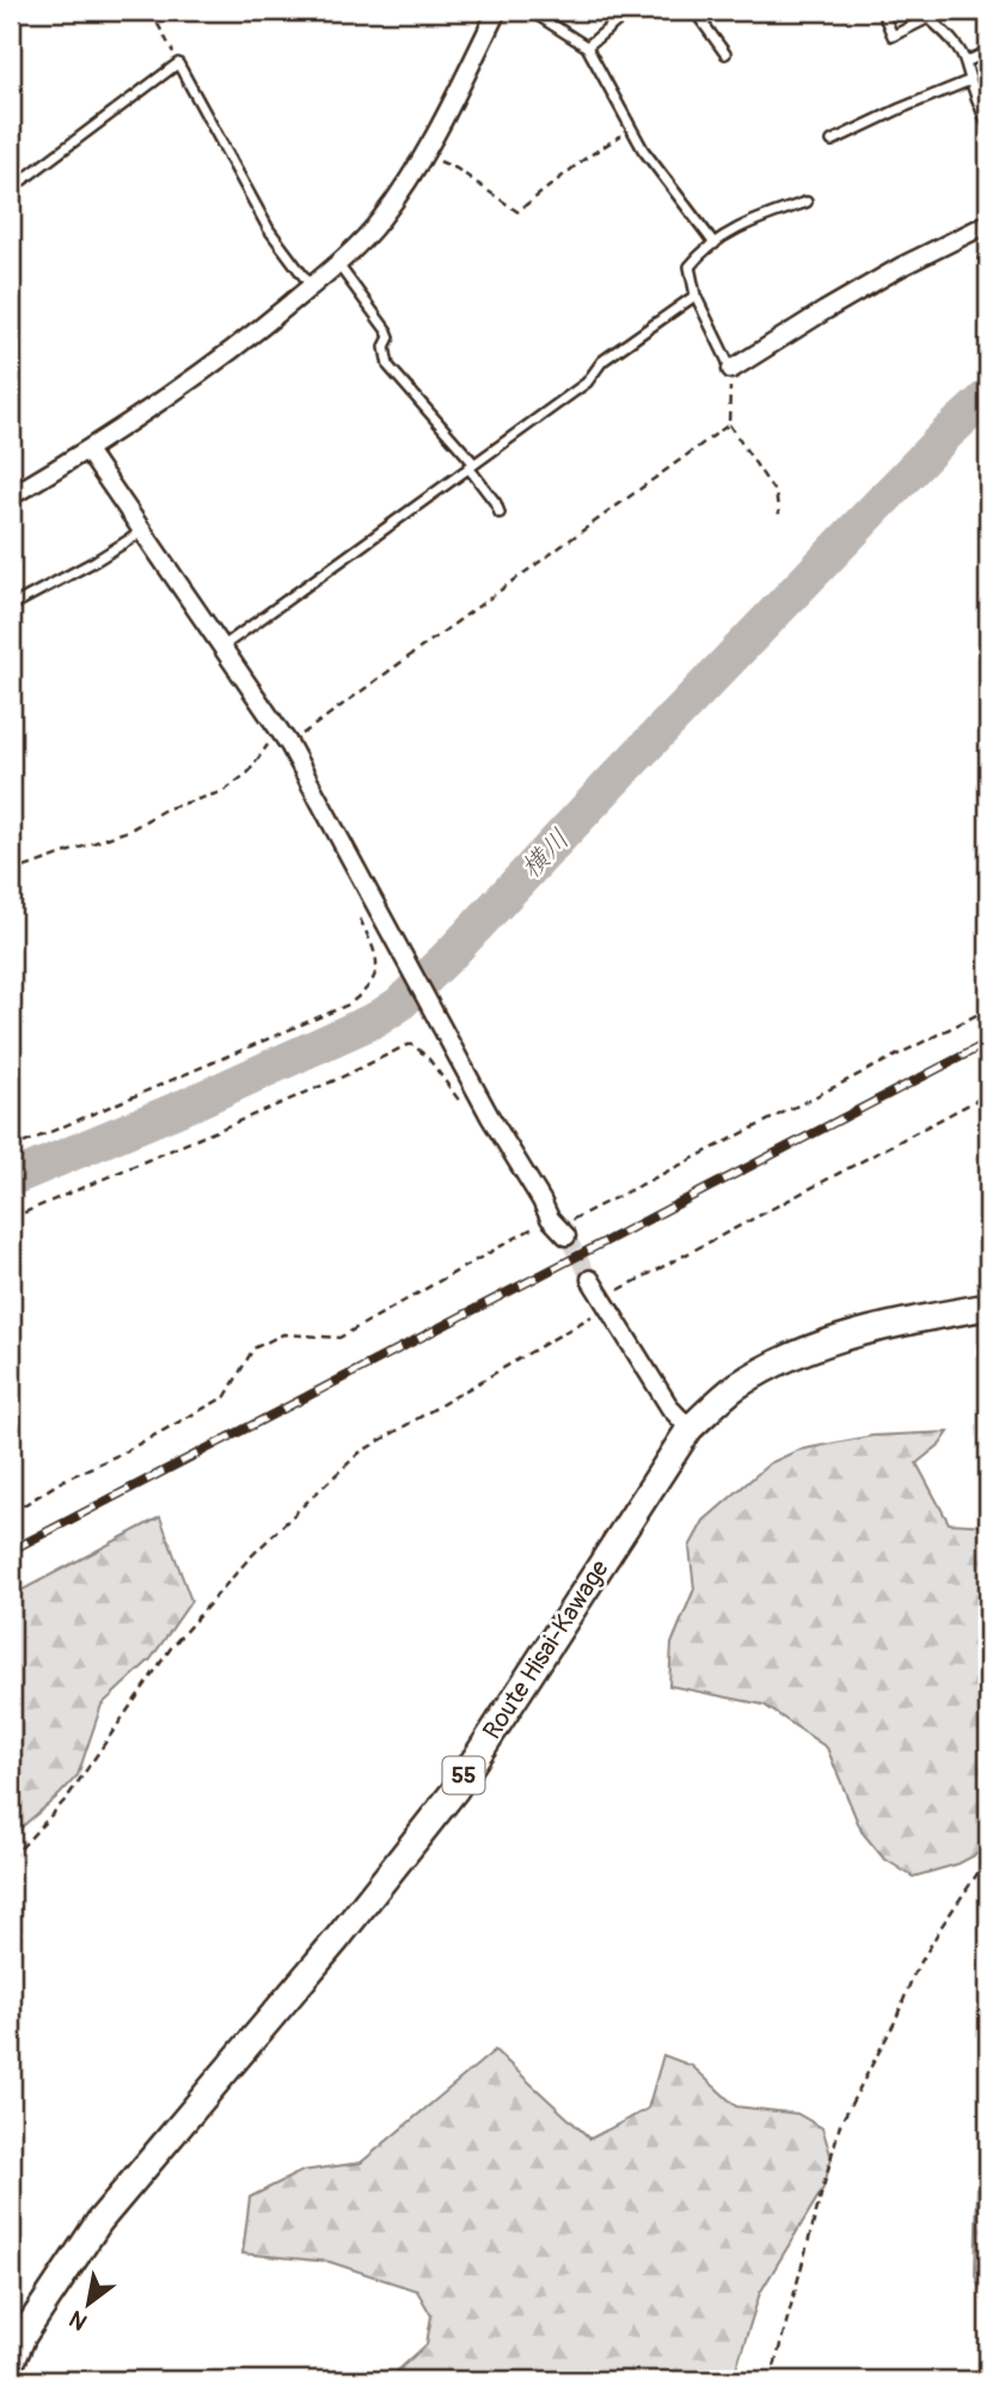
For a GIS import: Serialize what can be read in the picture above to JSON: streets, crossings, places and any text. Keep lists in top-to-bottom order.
{
  "streets": {
    "main road": ["Route Hisai-Kawage", "55"]
  },
  "water": ["横川"],
  "north": "bottom left"
}
